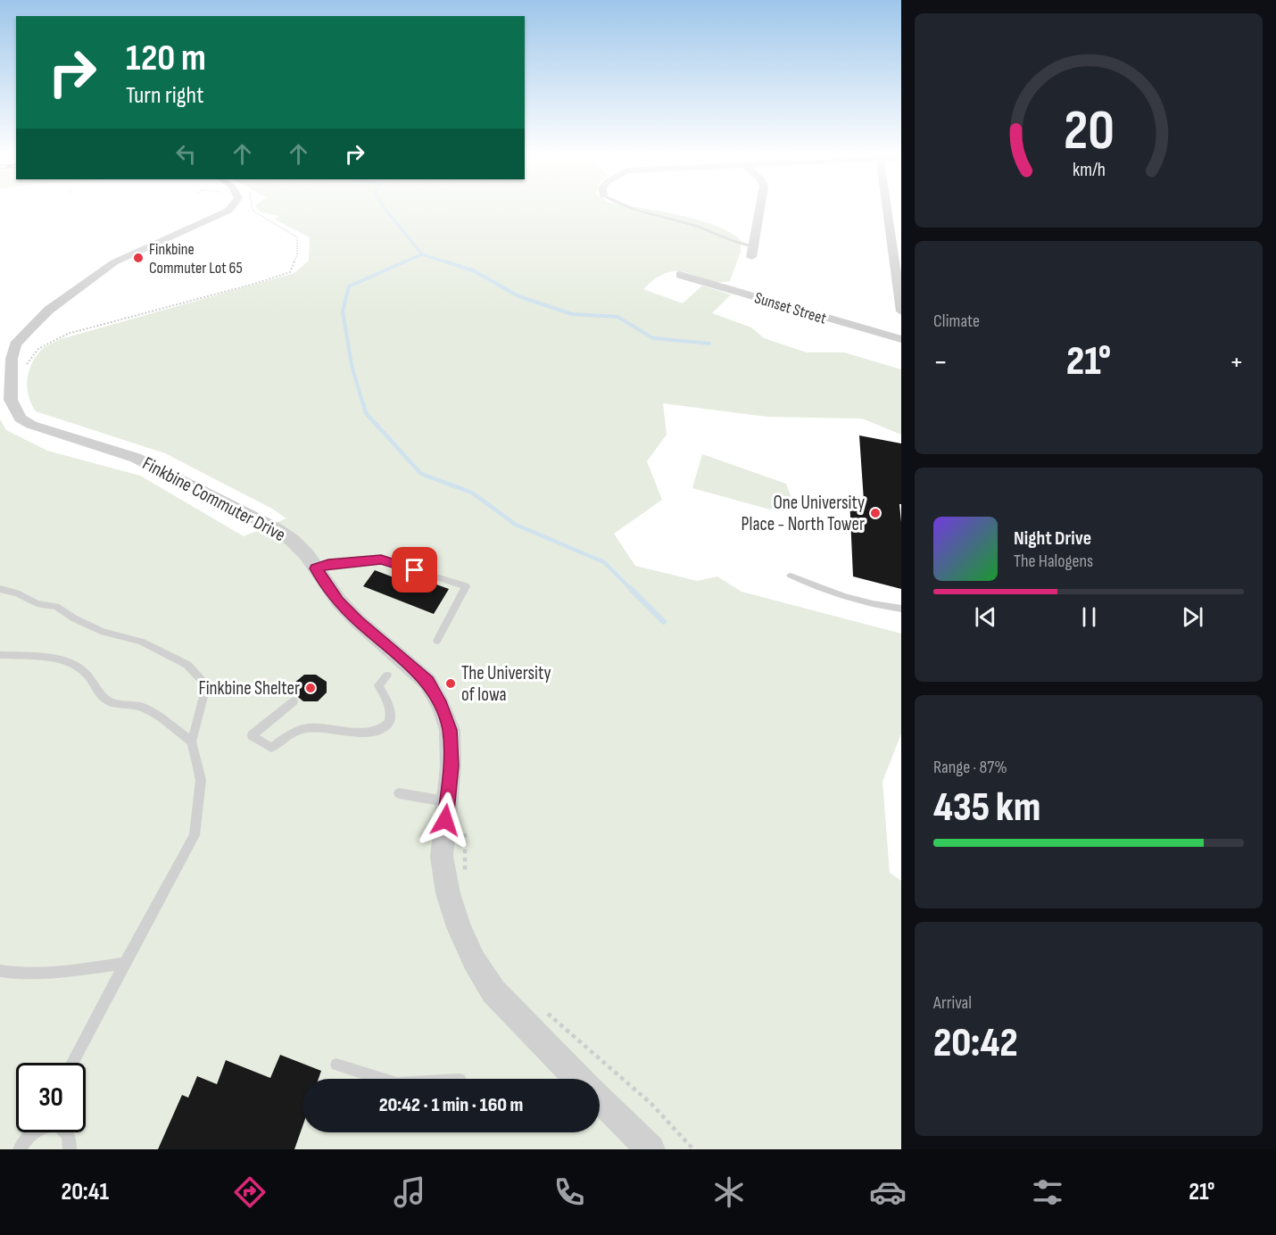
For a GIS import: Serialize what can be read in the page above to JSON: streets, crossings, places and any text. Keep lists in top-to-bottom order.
{
  "streets": {
    "street": ["Sunset Street", "Finkbine Commuter Drive"]
  },
  "places": [
    "Finkbine Commuter Lot 65",
    "One University Place - North Tower",
    "The University of Iowa",
    "Finkbine Shelter"
  ],
  "page": {
    "turn": ["120 m", "Turn right"],
    "tile": [
      "Climate",
      ["Range · 87%", "435 km"],
      ["Arrival", "20:42"]
    ],
    "heat": ["−", "21°", "+"],
    "song": ["Night Drive", "The Halogens"],
    "limit": "30",
    "trip": "20:42 · 1 min · 160 m",
    "tabs": ["20:41", "21°"],
    "gauge": ["20", "km/h"]
  }
}
